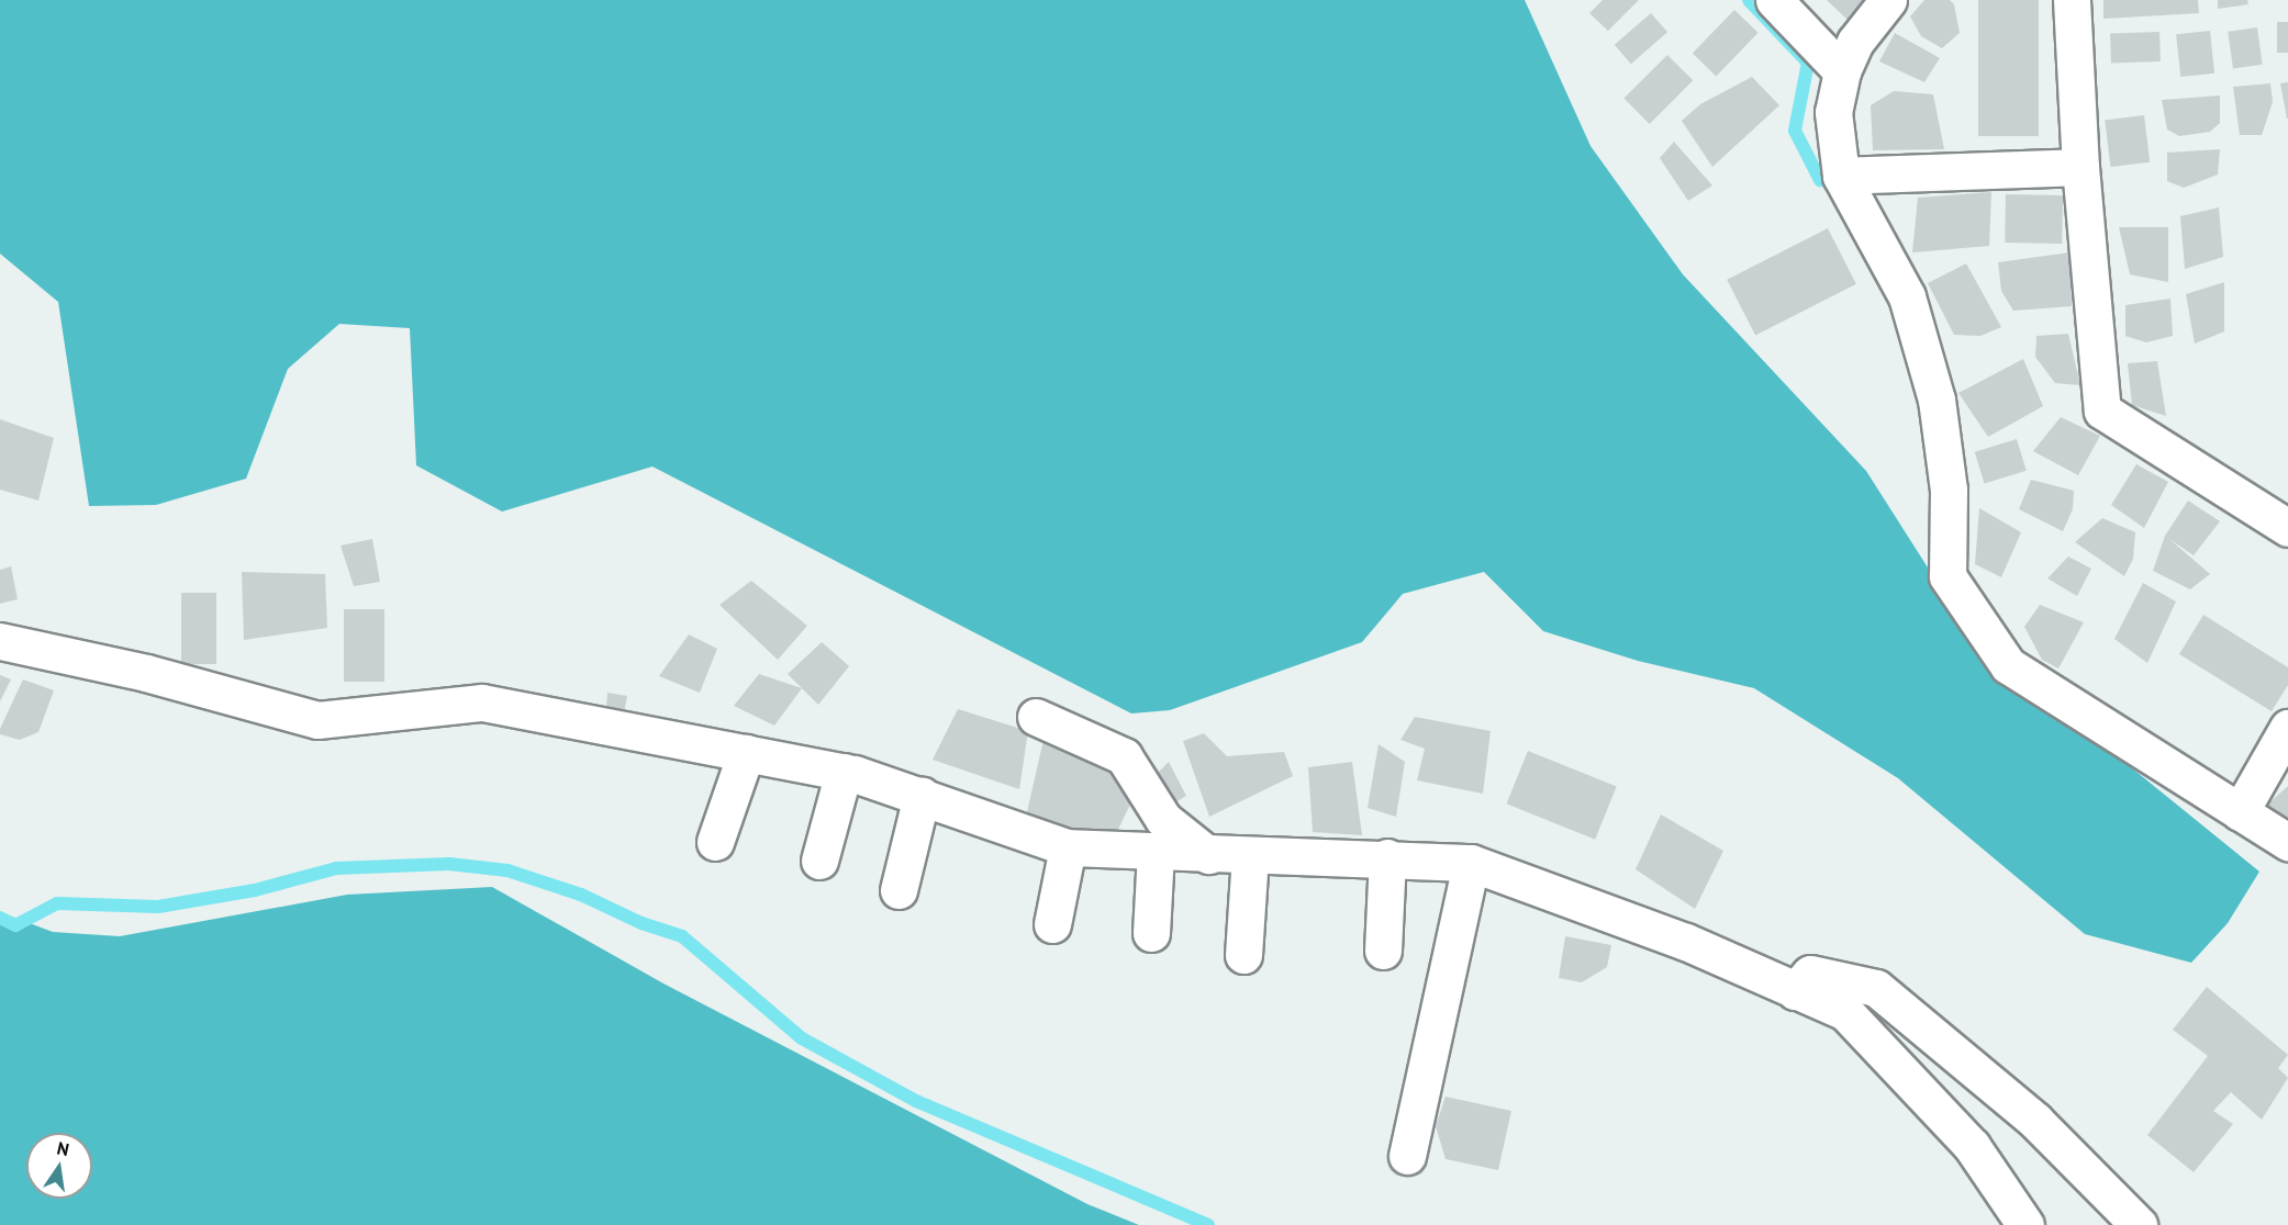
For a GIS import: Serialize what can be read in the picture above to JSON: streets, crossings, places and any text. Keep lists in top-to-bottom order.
{
  "north": "top"
}
